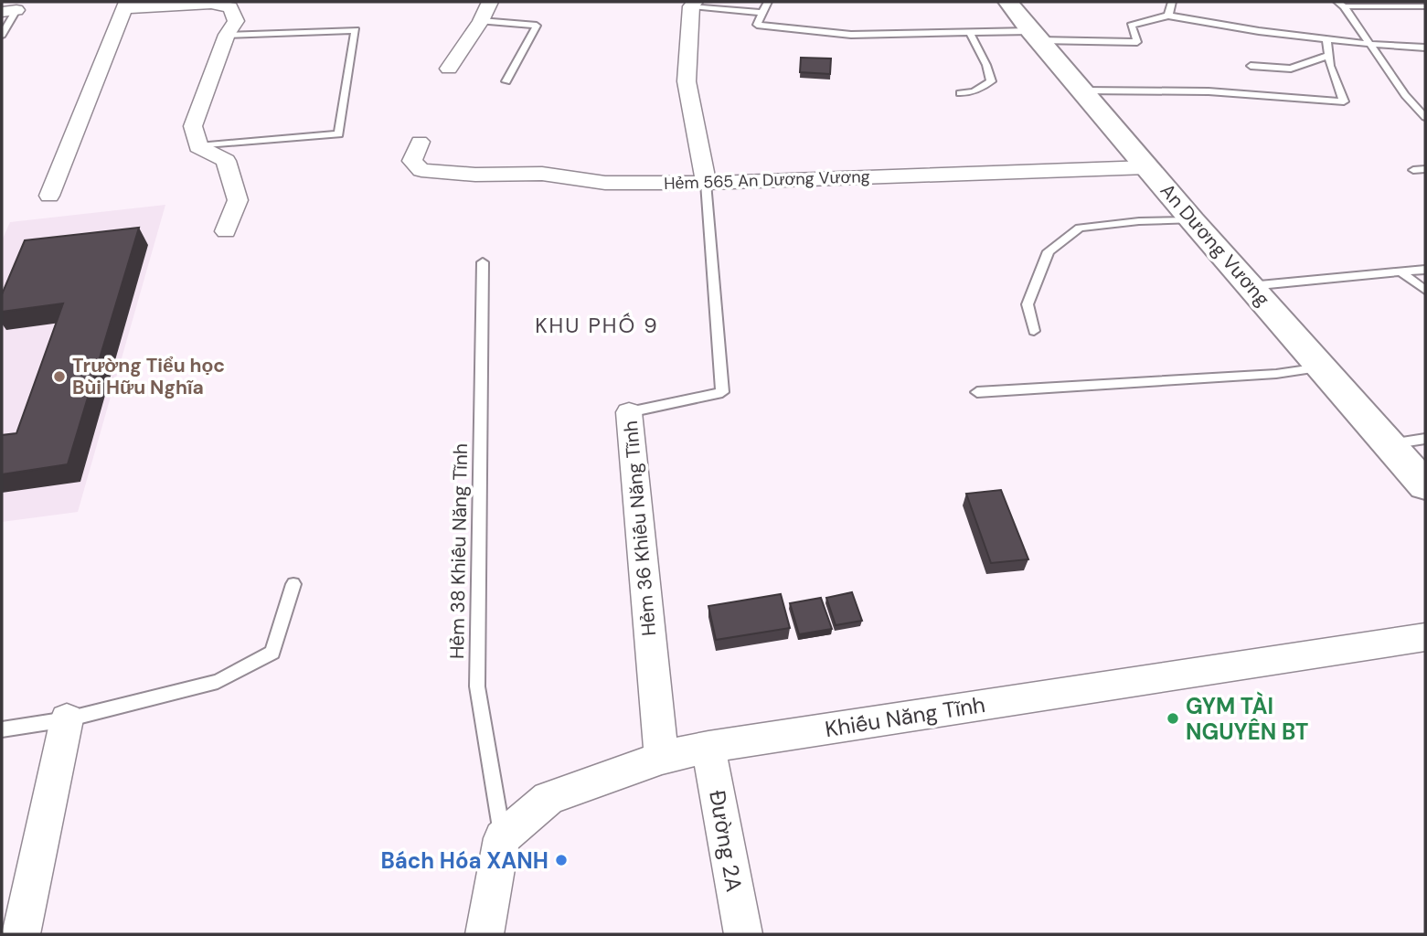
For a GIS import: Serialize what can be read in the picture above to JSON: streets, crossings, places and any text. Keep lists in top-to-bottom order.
{
  "streets": {
    "main road": ["An Dương Vương"],
    "street": [
      "Hẻm 565 An Dương Vương",
      "Hẻm 36 Khiếu Năng Tĩnh",
      "Khiếu Năng Tĩnh",
      "Đường 2A"
    ],
    "lane": ["Hẻm 38 Khiếu Năng Tĩnh"]
  },
  "crossings": [
    ["Hẻm 565 An Dương Vương", "An Dương Vương"],
    ["Hẻm 565 An Dương Vương", "Hẻm 36 Khiếu Năng Tĩnh"],
    ["Hẻm 36 Khiếu Năng Tĩnh", "Khiếu Năng Tĩnh"],
    ["Hẻm 38 Khiếu Năng Tĩnh", "Khiếu Năng Tĩnh"],
    ["Khiếu Năng Tĩnh", "Đường 2A"]
  ],
  "districts": ["KHU PHỐ 9"],
  "places": ["Trường Tiểu học Bùi Hữu Nghĩa", "GYM TÀI NGUYÊN BT", "Bách Hóa XANH"]
}
